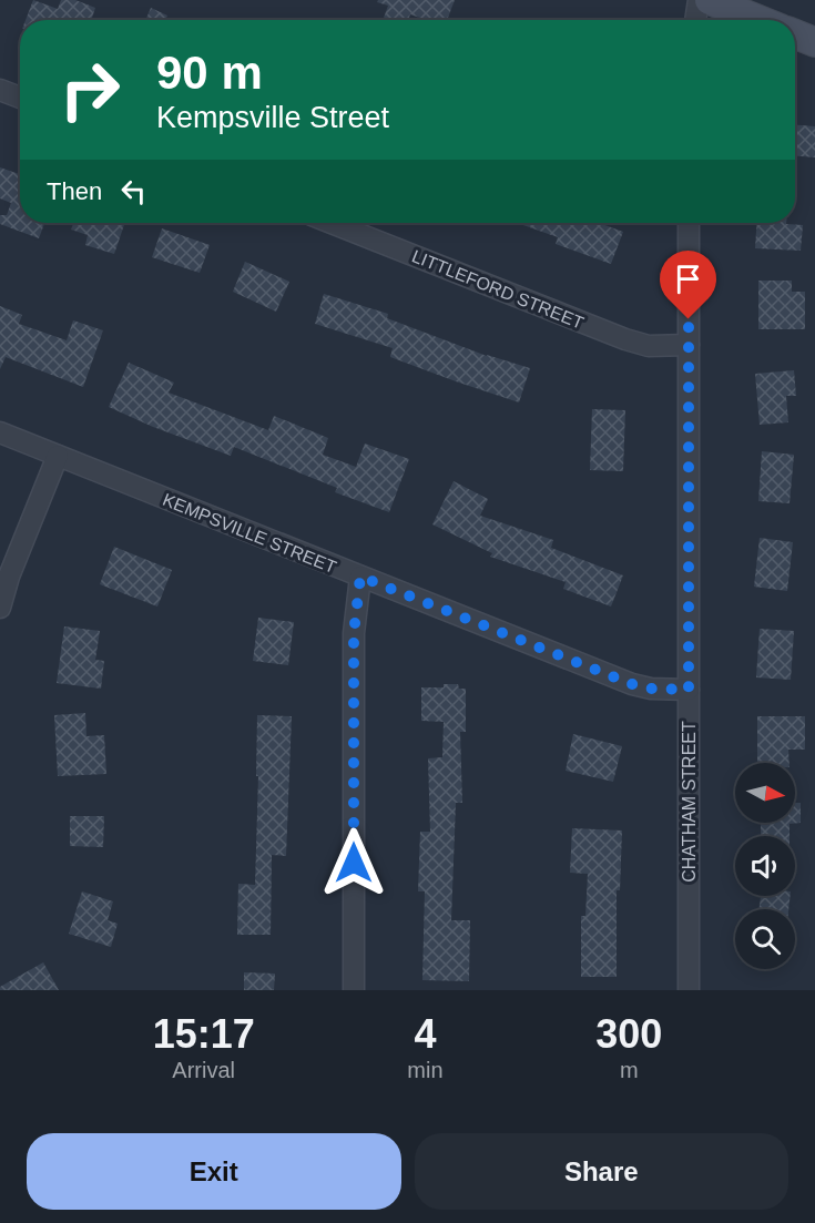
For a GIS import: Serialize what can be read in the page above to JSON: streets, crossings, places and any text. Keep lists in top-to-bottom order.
{
  "streets": {
    "street": ["LITTLEFORD STREET", "KEMPSVILLE STREET", "CHATHAM STREET"]
  },
  "crossings": [
    ["LITTLEFORD STREET", "CHATHAM STREET"],
    ["KEMPSVILLE STREET", "CHATHAM STREET"]
  ],
  "north": "right",
  "page": {
    "turn": ["90 m", "Kempsville Street"],
    "then": "Then",
    "eta": [
      "15:17",
      "Arrival",
      "4",
      "min",
      "300",
      "m"
    ],
    "buttons": ["Exit", "Share"]
  }
}
